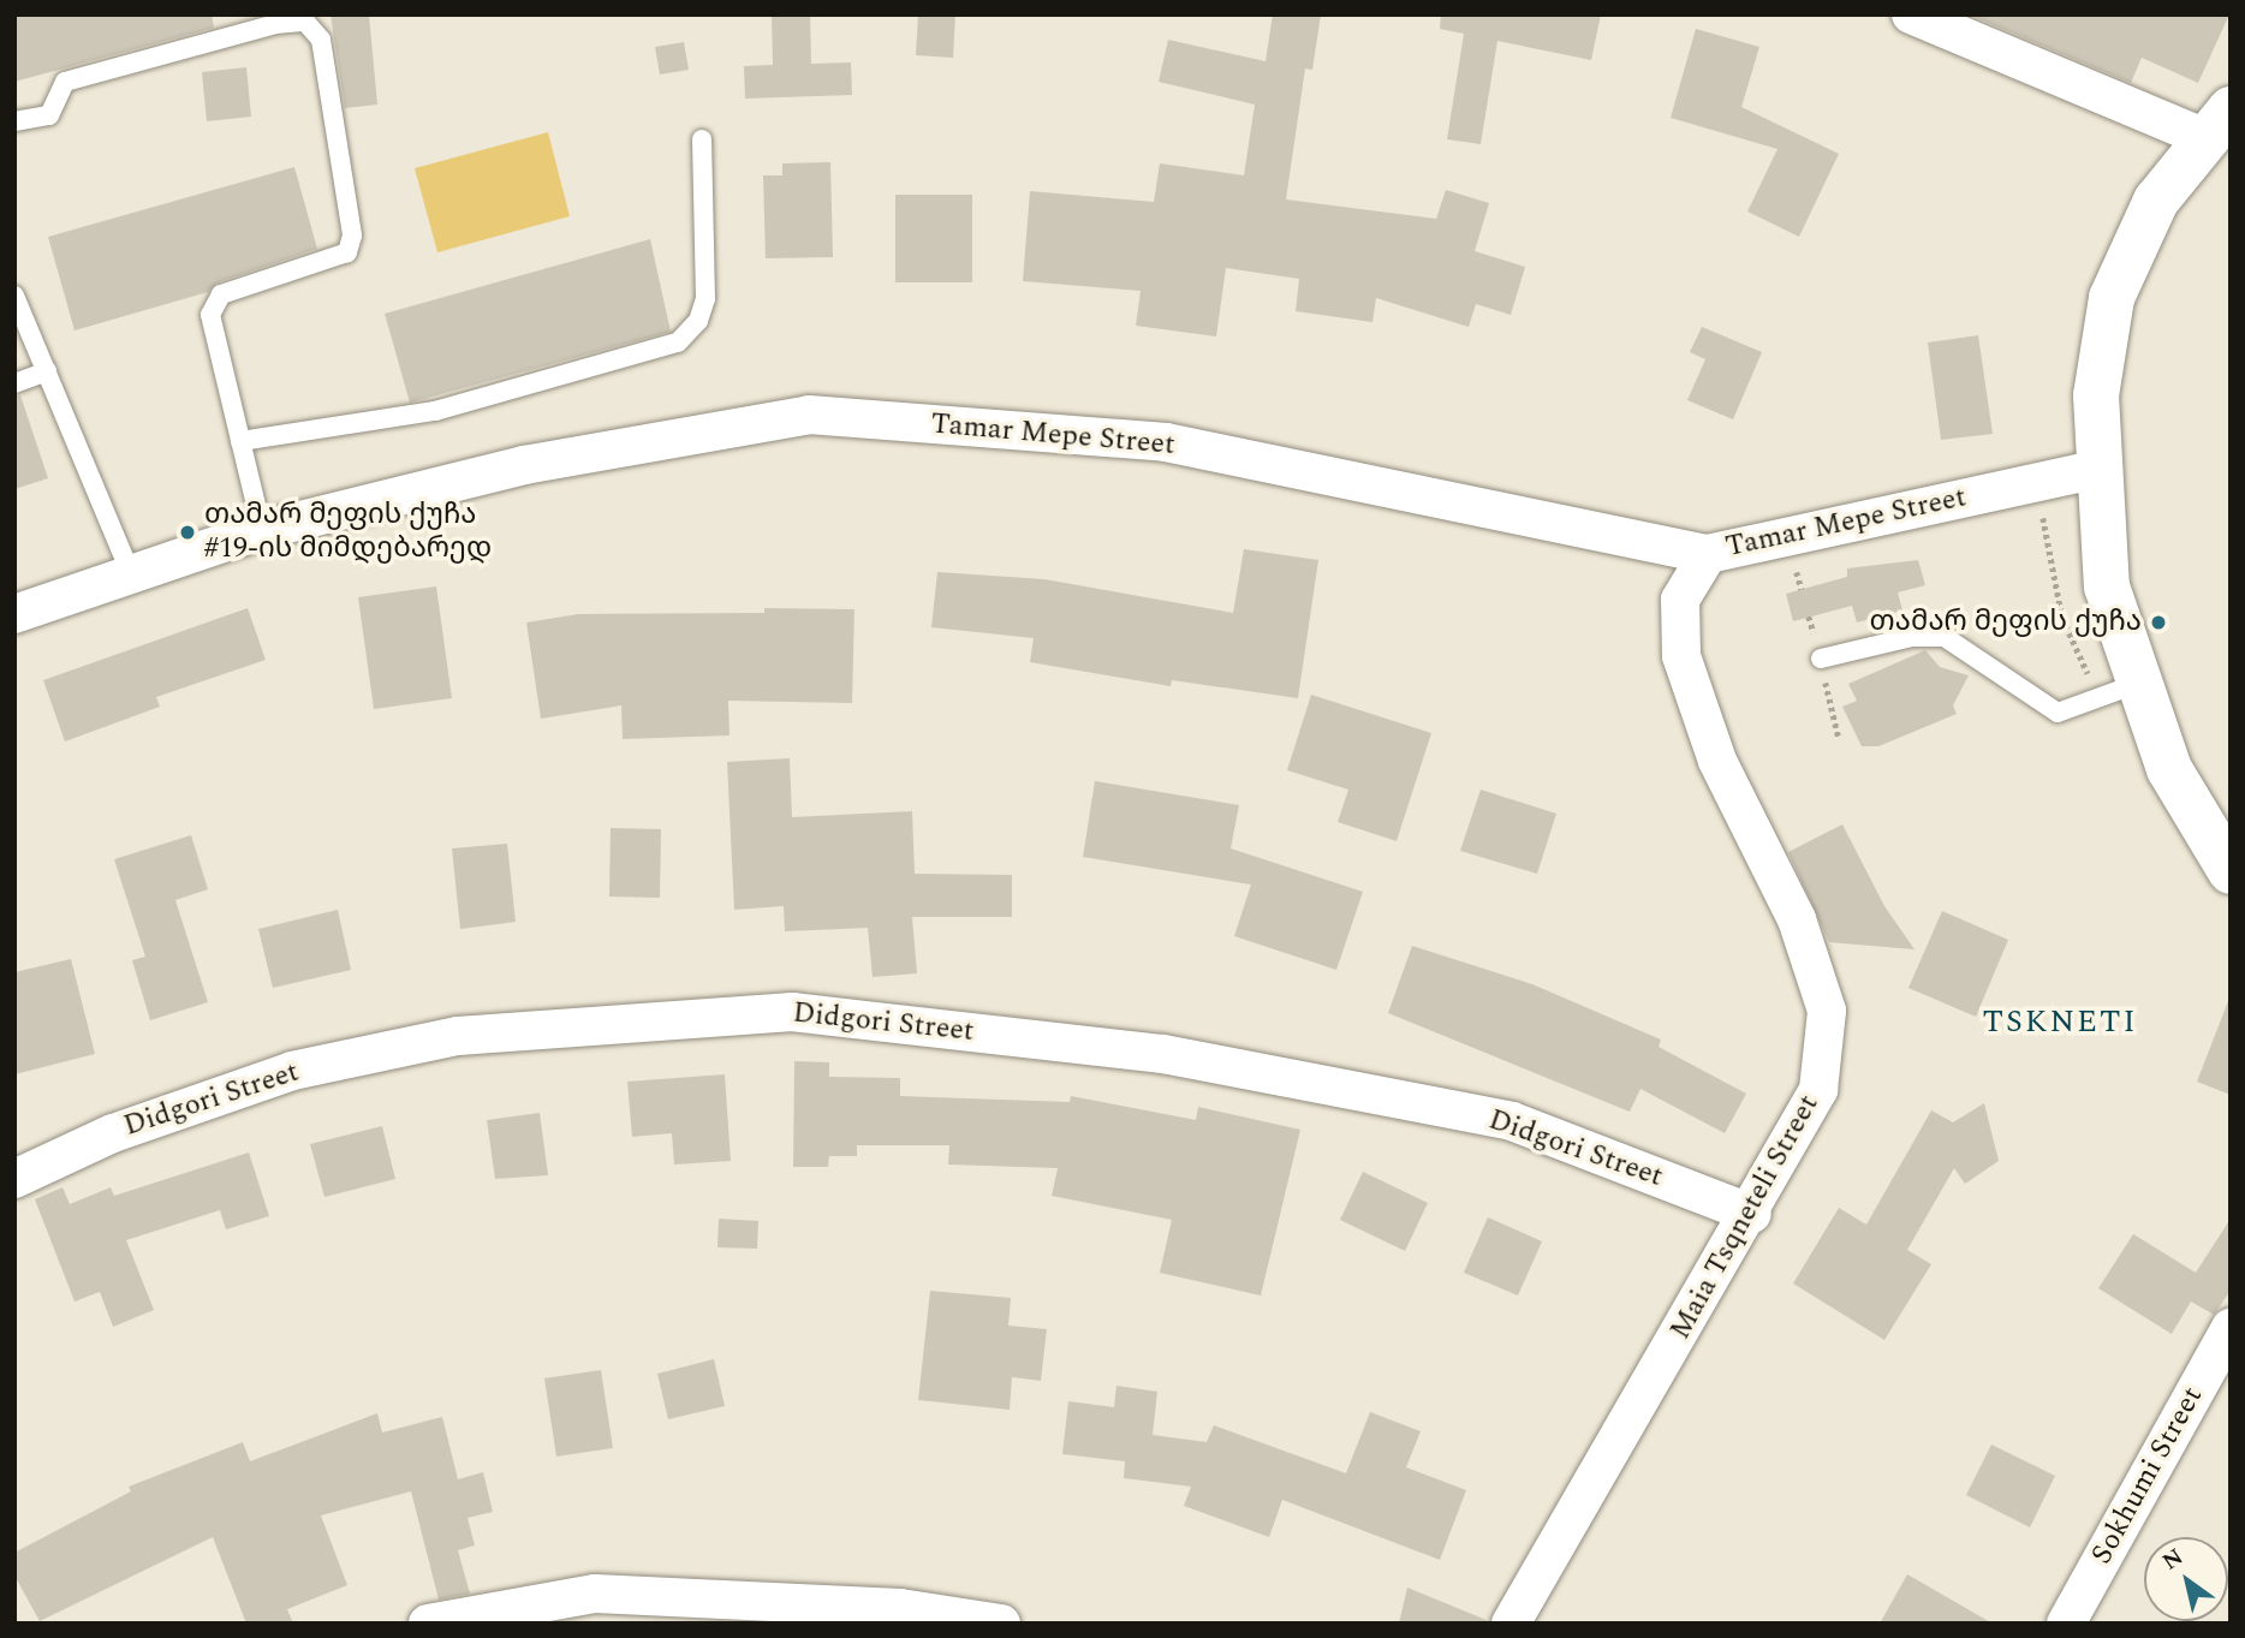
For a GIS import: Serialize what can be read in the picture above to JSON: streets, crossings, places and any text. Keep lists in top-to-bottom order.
{
  "streets": {
    "street": [
      "Tamar Mepe Street",
      "Didgori Street",
      "Maia Tsqneteli Street",
      "Sokhumi Street"
    ]
  },
  "crossings": [
    ["Tamar Mepe Street", "Maia Tsqneteli Street"],
    ["Didgori Street", "Maia Tsqneteli Street"]
  ],
  "districts": ["TSKNETI"],
  "places": ["თამარ მეფის ქუჩა #19-ის მიმდებარედ", "თამარ მეფის ქუჩა"],
  "north": "top left"
}
